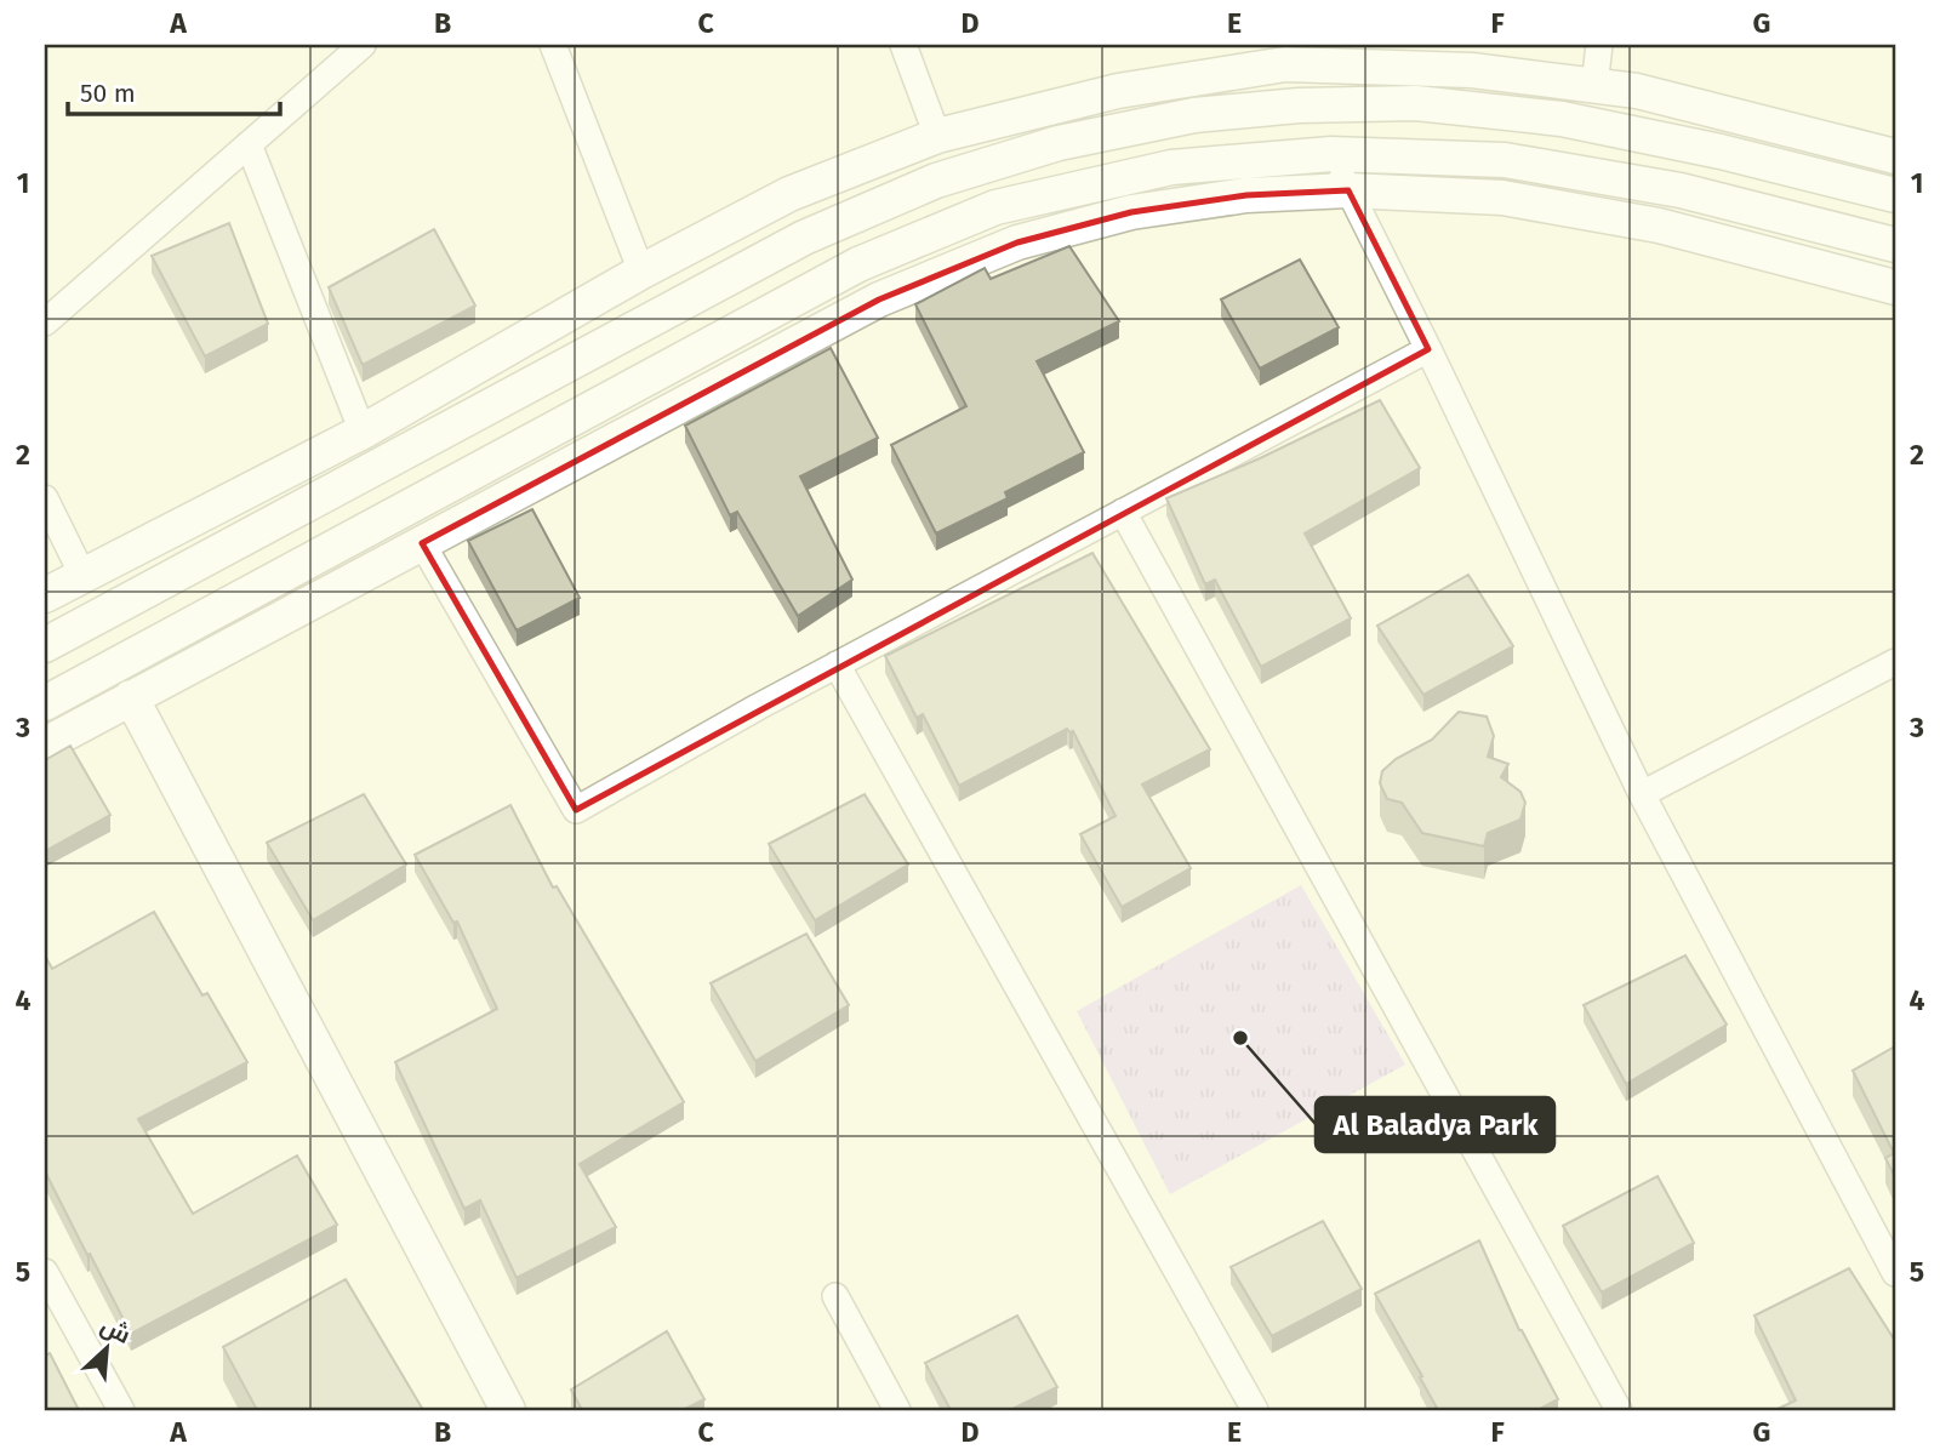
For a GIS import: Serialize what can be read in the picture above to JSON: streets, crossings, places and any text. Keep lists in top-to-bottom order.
{
  "places": ["Al Baladya Park"],
  "scale_bar": "50 m",
  "north": "top right",
  "grid": {
    "columns": [
      "A",
      "B",
      "C",
      "D",
      "E",
      "F",
      "G"
    ],
    "rows": [
      "1",
      "2",
      "3",
      "4",
      "5"
    ]
  }
}
